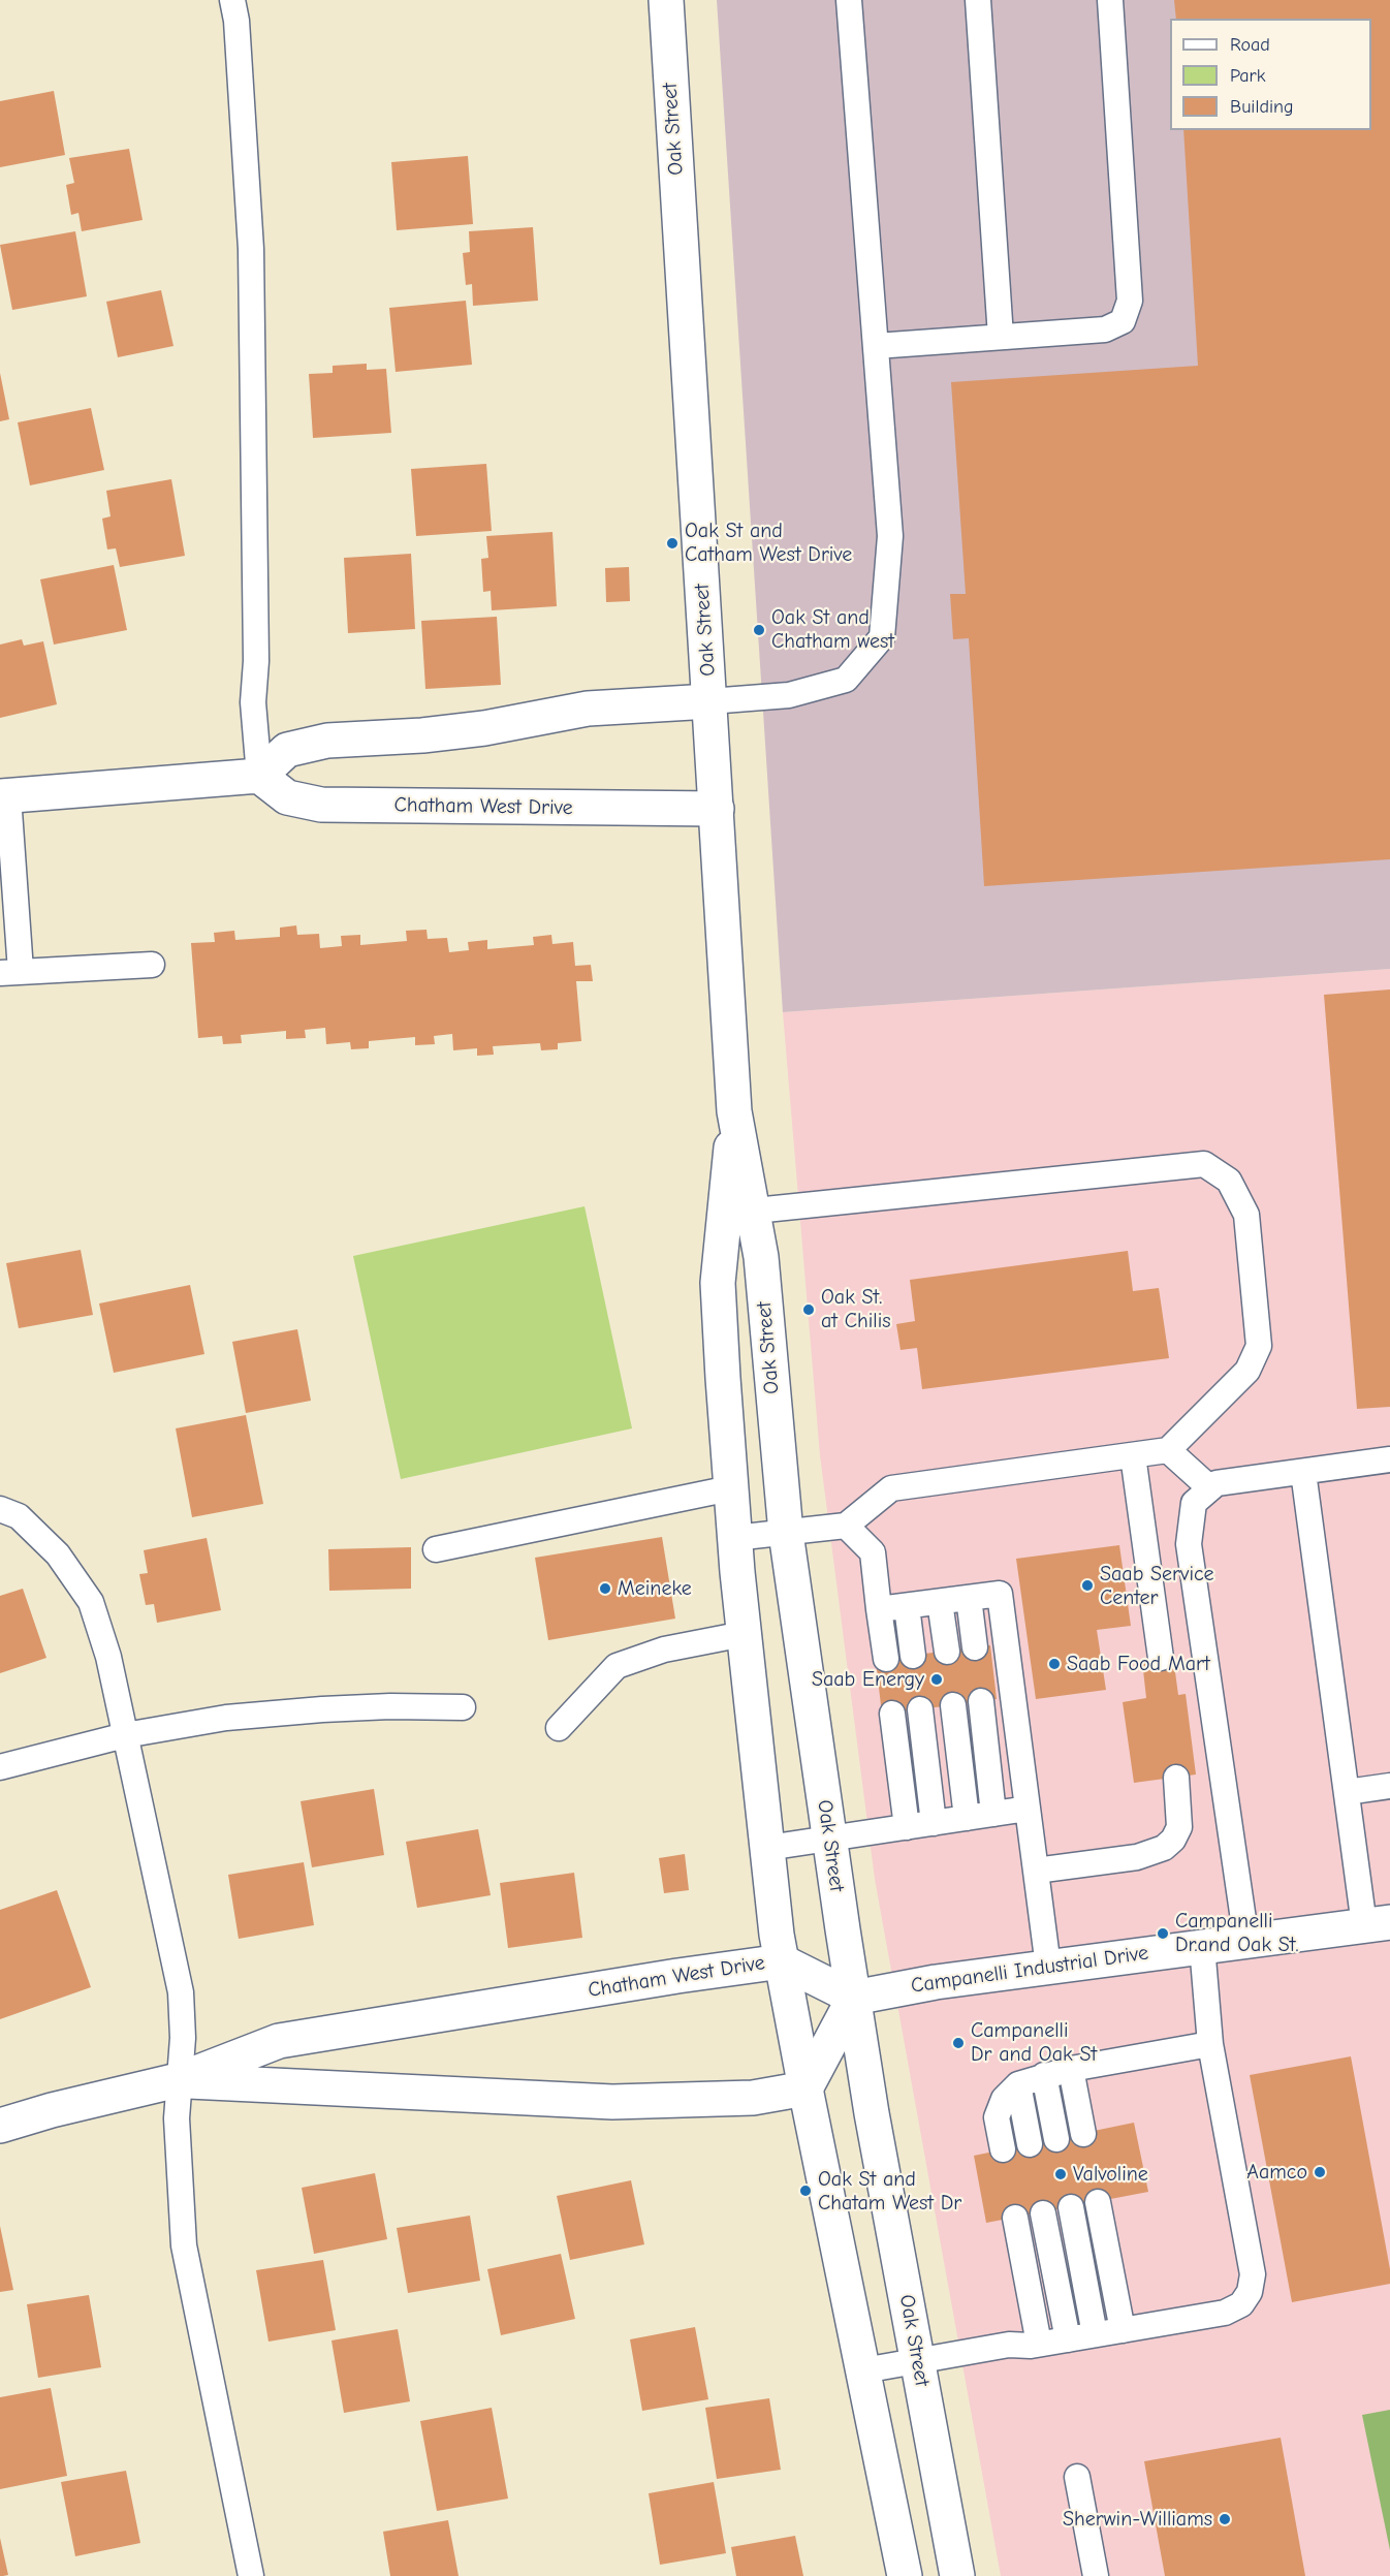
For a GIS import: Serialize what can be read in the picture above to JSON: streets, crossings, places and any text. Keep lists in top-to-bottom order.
{
  "streets": {
    "main road": ["Oak Street", "Chatham West Drive", "Campanelli Industrial Drive"]
  },
  "crossings": [
    ["Oak Street", "Chatham West Drive"],
    ["Oak Street", "Campanelli Industrial Drive"],
    ["Chatham West Drive", "Campanelli Industrial Drive"]
  ],
  "places": [
    "Oak St and Catham West Drive",
    "Oak St and Chatham west",
    "Oak St. at Chilis",
    "Saab Service Center",
    "Meineke",
    "Saab Food Mart",
    "Saab Energy",
    "Campanelli Dr.and Oak St.",
    "Campanelli Dr and Oak St",
    "Aamco",
    "Valvoline",
    "Oak St and Chatam West Dr",
    "Sherwin-Williams"
  ],
  "legend": ["Road", "Park", "Building"]
}
